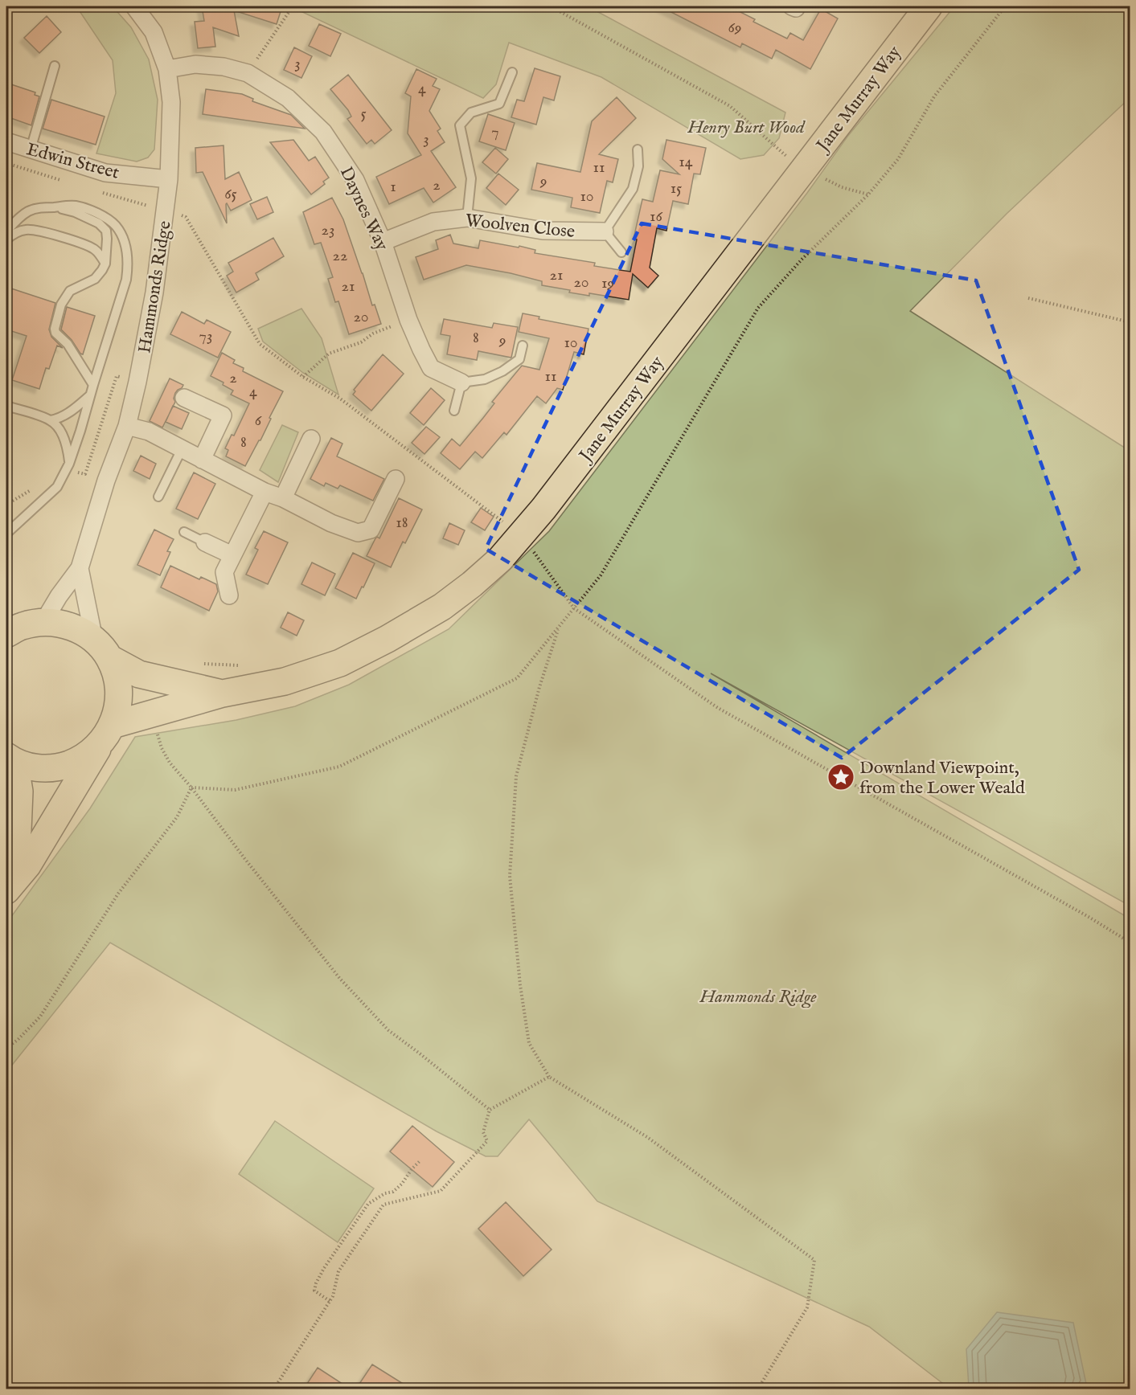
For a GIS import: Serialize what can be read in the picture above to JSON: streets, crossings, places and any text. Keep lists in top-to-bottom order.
{
  "streets": {
    "main road": ["Jane Murray Way"],
    "street": [
      "Edwin Street",
      "Daynes Way",
      "Woolven Close",
      "Hammonds Ridge"
    ]
  },
  "crossings": [
    ["Jane Murray Way", "Hammonds Ridge"],
    ["Edwin Street", "Hammonds Ridge"],
    ["Daynes Way", "Woolven Close"],
    ["Daynes Way", "Hammonds Ridge"]
  ],
  "parks": ["Henry Burt Wood", "Hammonds Ridge"],
  "places": {
    "place": ["Downland Viewpoint, from the Lower Weald"]
  },
  "house_numbers": [
    "69",
    "3",
    "4",
    "5",
    "7",
    "3",
    "14",
    "11",
    "9",
    "2",
    "1",
    "15",
    "65",
    "10",
    "16",
    "23",
    "22",
    "21",
    "20",
    "19",
    "21",
    "20",
    "73",
    "8",
    "9",
    "10",
    "11",
    "2",
    "4",
    "6",
    "8",
    "18"
  ]
}
